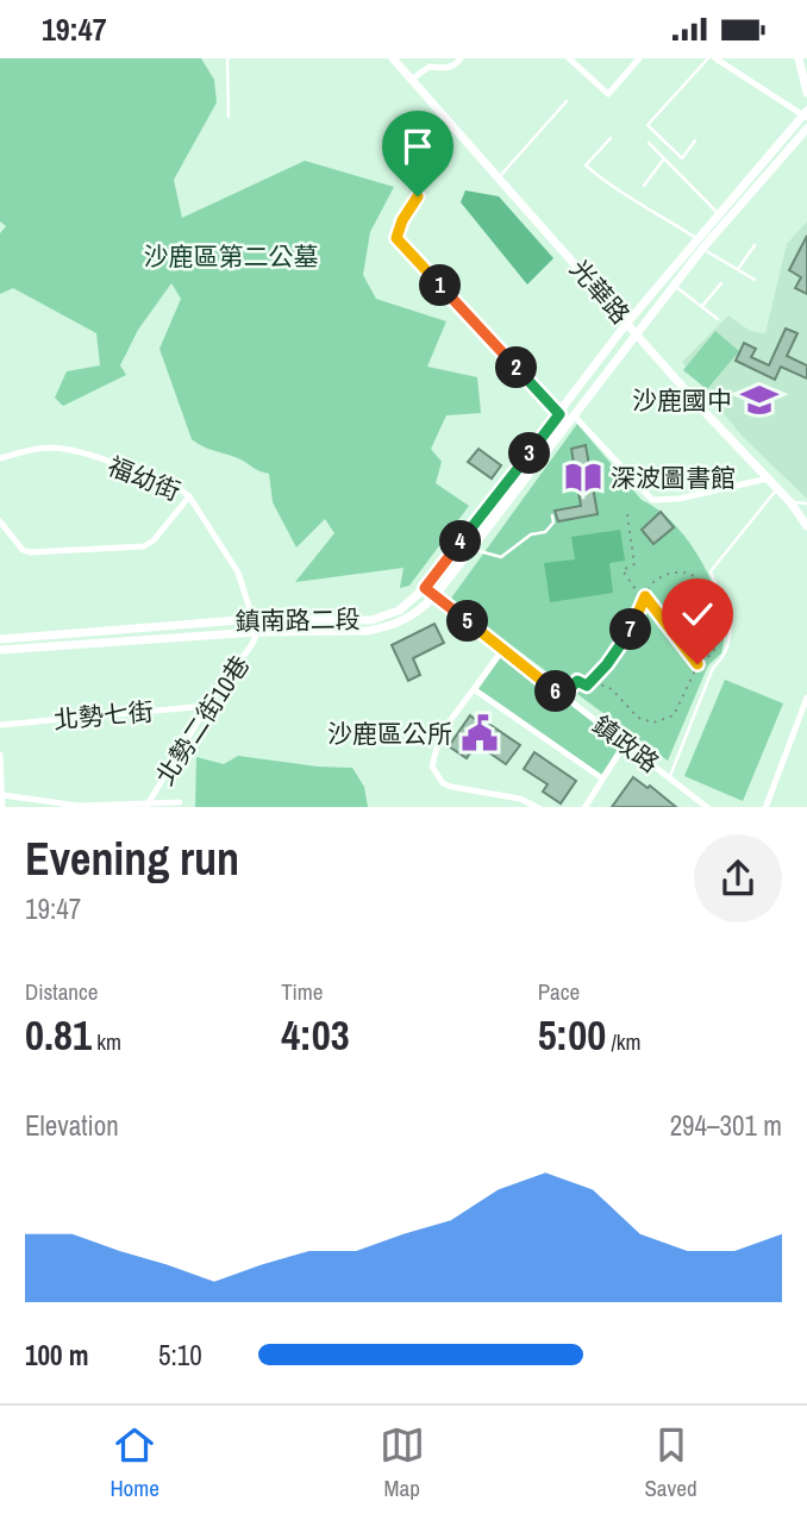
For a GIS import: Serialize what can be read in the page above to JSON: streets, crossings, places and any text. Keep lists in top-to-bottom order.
{
  "streets": {
    "street": [
      "光華路",
      "福幼街",
      "鎮南路二段",
      "北勢七街",
      "北勢二街10巷",
      "鎮政路"
    ]
  },
  "crossings": [
    ["光華路", "鎮南路二段"],
    ["福幼街", "鎮南路二段"],
    ["福幼街", "北勢二街10巷"],
    ["鎮南路二段", "北勢二街10巷"],
    ["鎮南路二段", "鎮政路"],
    ["北勢七街", "北勢二街10巷"]
  ],
  "parks": ["沙鹿區第二公墓"],
  "places": {
    "school or university": ["沙鹿國中"],
    "library": ["深波圖書館"],
    "public building": ["沙鹿區公所"]
  },
  "page": {
    "status": "19:47",
    "pins": [
      "1",
      "2",
      "3",
      "4",
      "5",
      "7",
      "6"
    ],
    "heading": ["Evening run", "19:47"],
    "stats": [
      ["Distance", "0.81 km"],
      ["Time", "4:03"],
      ["Pace", "5:00 /km"]
    ],
    "chart": ["Elevation", "294–301 m"],
    "list": [
      {
        "name": "100 m",
        "note": "5:10"
      }
    ],
    "tabs": ["Home", "Map", "Saved"]
  }
}
